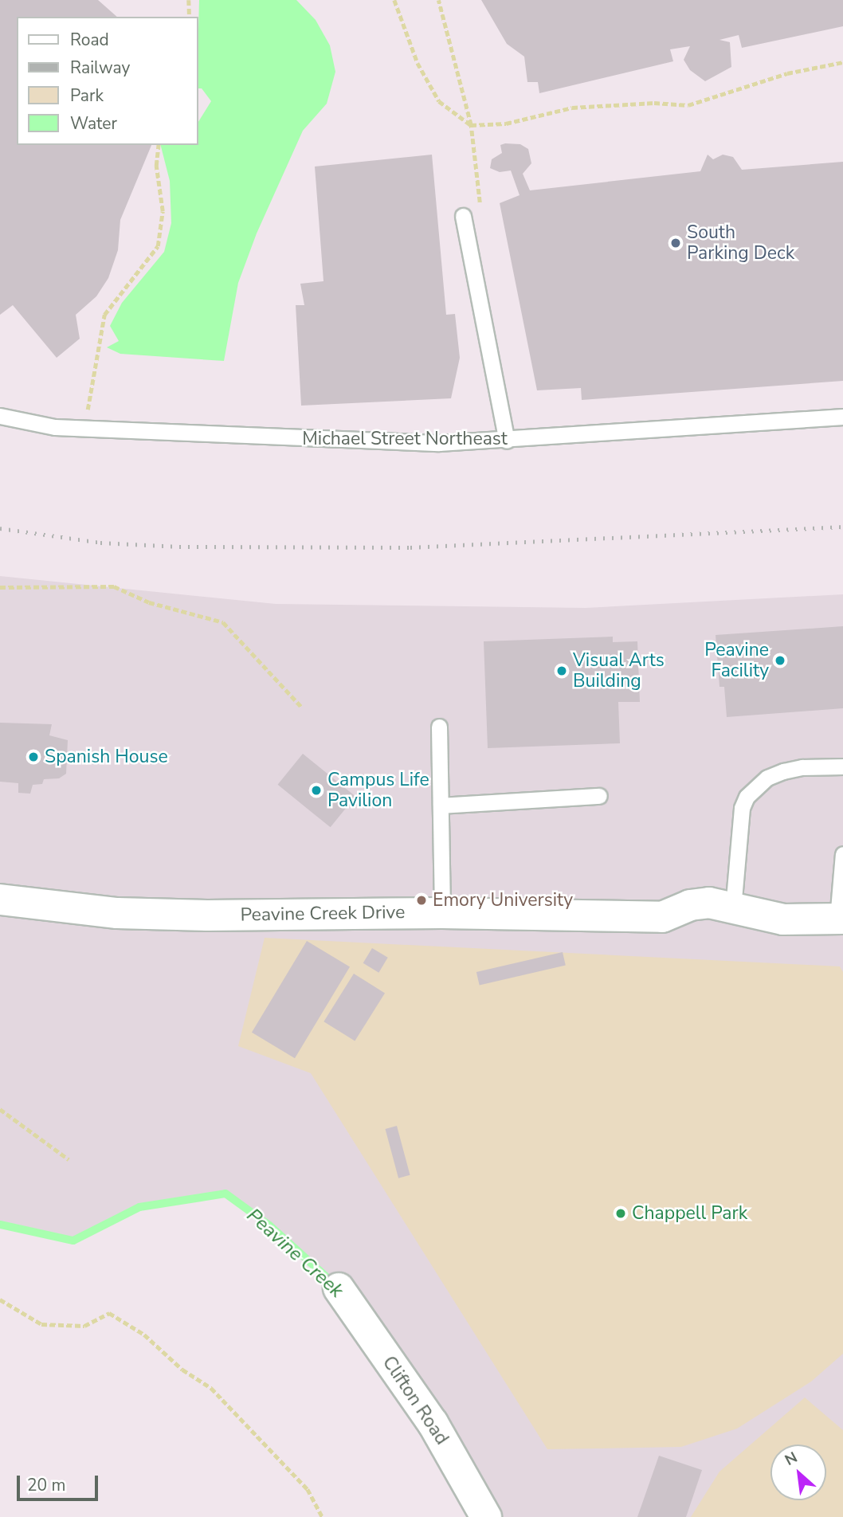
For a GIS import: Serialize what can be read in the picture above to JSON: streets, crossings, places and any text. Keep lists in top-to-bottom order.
{
  "streets": {
    "street": ["Peavine Creek Drive", "Clifton Road"],
    "lane": ["Michael Street Northeast"]
  },
  "water": ["Peavine Creek"],
  "places": [
    "South Parking Deck",
    "Peavine Facility",
    "Visual Arts Building",
    "Spanish House",
    "Campus Life Pavilion",
    "Emory University",
    "Chappell Park"
  ],
  "legend": [
    "Road",
    "Railway",
    "Park",
    "Water"
  ],
  "scale_bar": "20 m",
  "north": "top left"
}
